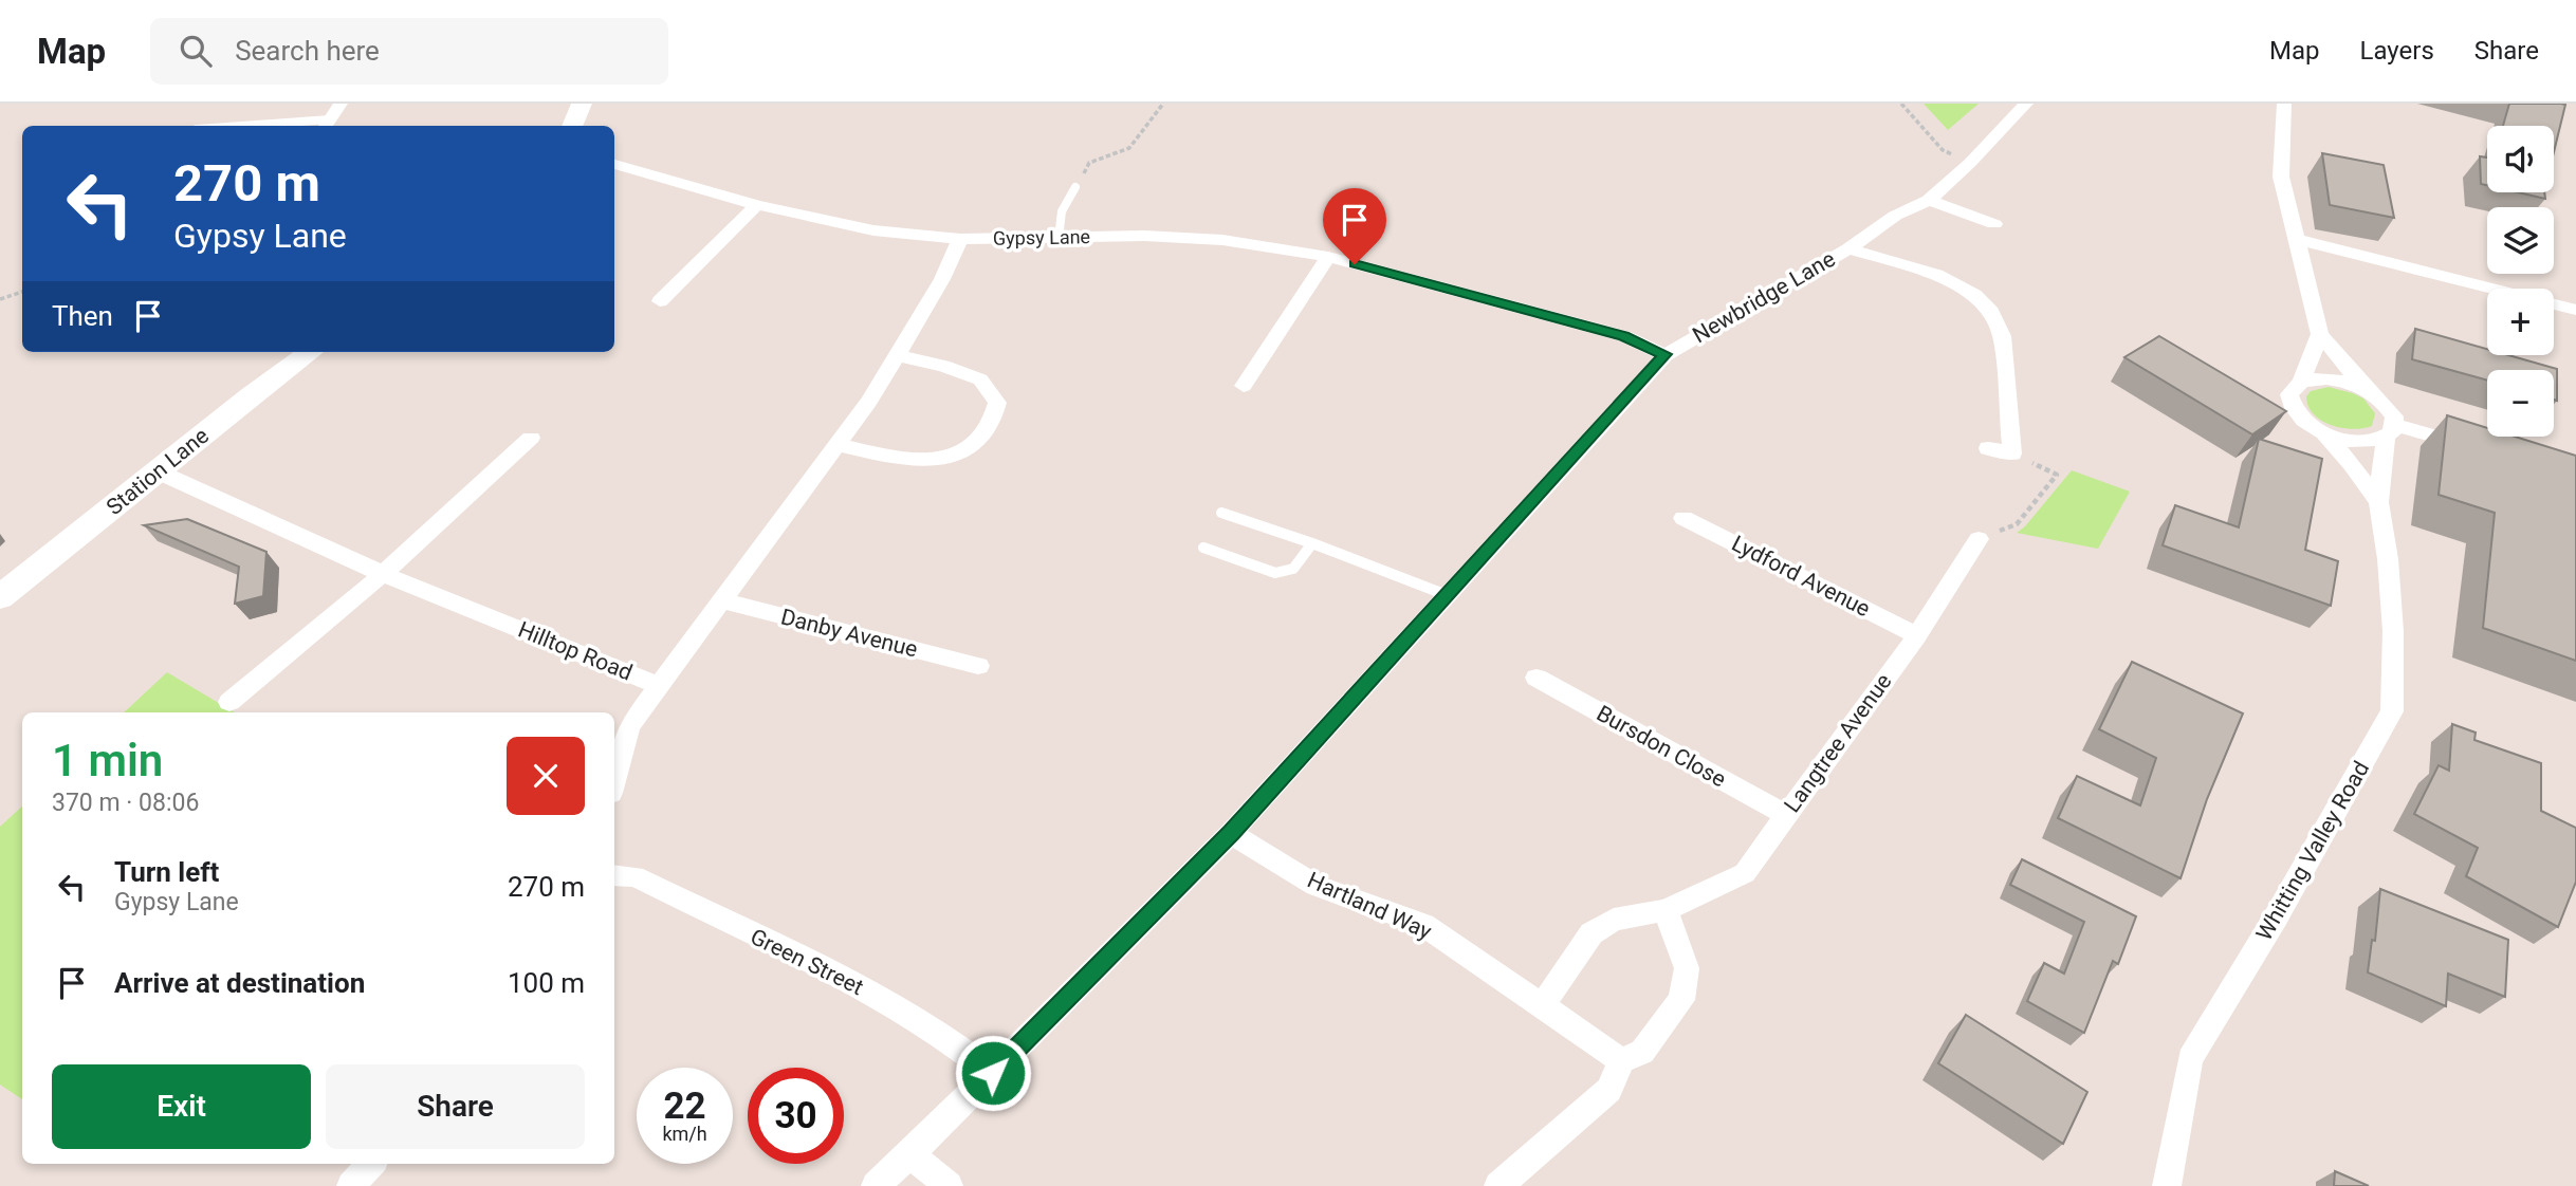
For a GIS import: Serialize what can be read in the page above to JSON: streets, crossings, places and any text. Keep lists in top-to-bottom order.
{
  "streets": {
    "street": [
      "Gypsy Lane",
      "Newbridge Lane",
      "Station Lane",
      "Lydford Avenue",
      "Danby Avenue",
      "Hilltop Road",
      "Langtree Avenue",
      "Bursdon Close",
      "Whitting Valley Road",
      "Hartland Way",
      "Green Street"
    ]
  },
  "crossings": [
    ["Gypsy Lane", "Newbridge Lane"],
    ["Newbridge Lane", "Hartland Way"],
    ["Newbridge Lane", "Green Street"],
    ["Station Lane", "Hilltop Road"],
    ["Lydford Avenue", "Langtree Avenue"],
    ["Langtree Avenue", "Bursdon Close"],
    ["Langtree Avenue", "Hartland Way"]
  ],
  "page": {
    "header": "Map",
    "search": "Search here",
    "nav": ["Map", "Layers", "Share"],
    "map_buttons": ["+", "−"],
    "turn": ["270 m", "Gypsy Lane"],
    "then": "Then",
    "heading": ["1 min", "370 m · 08:06"],
    "list": [
      {
        "name": "Turn left",
        "note": "Gypsy Lane",
        "value": "270 m"
      },
      {
        "name": "Arrive at destination",
        "value": "100 m"
      }
    ],
    "buttons": ["Exit", "Share"],
    "speed": "22 km/h",
    "limit": "30"
  }
}
